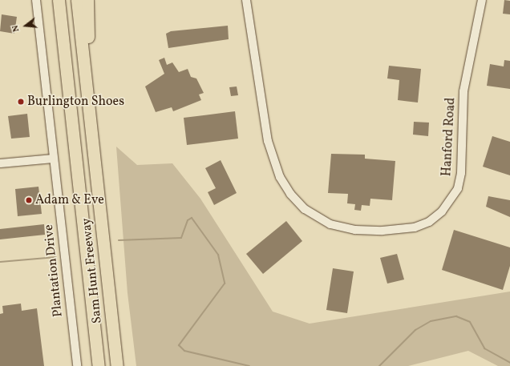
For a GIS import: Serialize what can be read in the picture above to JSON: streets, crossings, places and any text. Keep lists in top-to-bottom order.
{
  "streets": {
    "highway": ["Sam Hunt Freeway"],
    "street": ["Hanford Road", "Plantation Drive"]
  },
  "places": ["Burlington Shoes", "Adam & Eve"],
  "north": "left"
}
